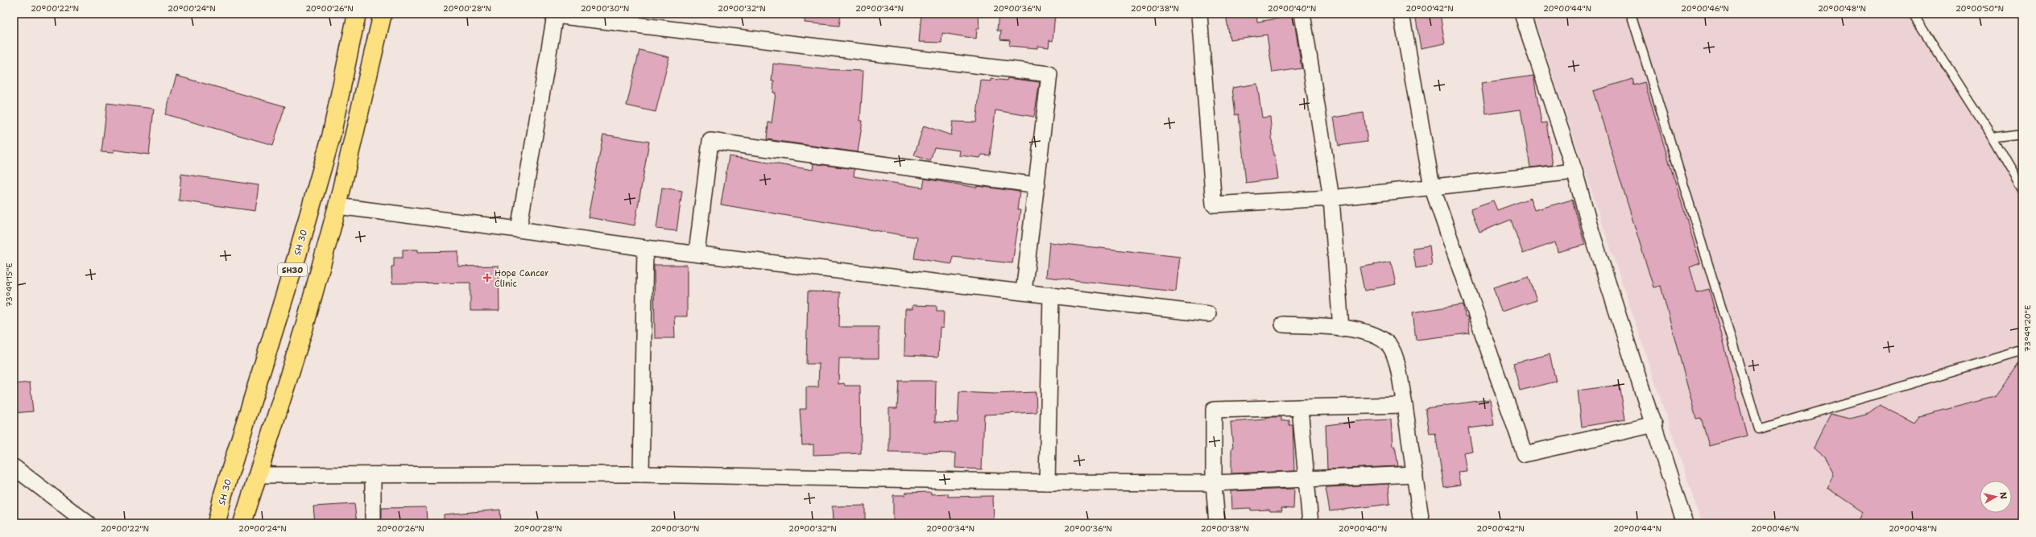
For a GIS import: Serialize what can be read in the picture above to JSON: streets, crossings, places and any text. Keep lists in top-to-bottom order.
{
  "streets": {
    "main road": ["SH 30", "SH30"]
  },
  "places": {
    "health": ["Hope Cancer Clinic"]
  },
  "north": "right",
  "coordinates": [
    "20°00'22\"N",
    "20°00'24\"N",
    "20°00'26\"N",
    "20°00'28\"N",
    "20°00'30\"N",
    "20°00'32\"N",
    "20°00'34\"N",
    "20°00'36\"N",
    "20°00'38\"N",
    "20°00'40\"N",
    "20°00'42\"N",
    "20°00'44\"N",
    "20°00'46\"N",
    "20°00'48\"N",
    "20°00'50\"N",
    "73°49'15\"E",
    "73°49'20\"E"
  ]
}
